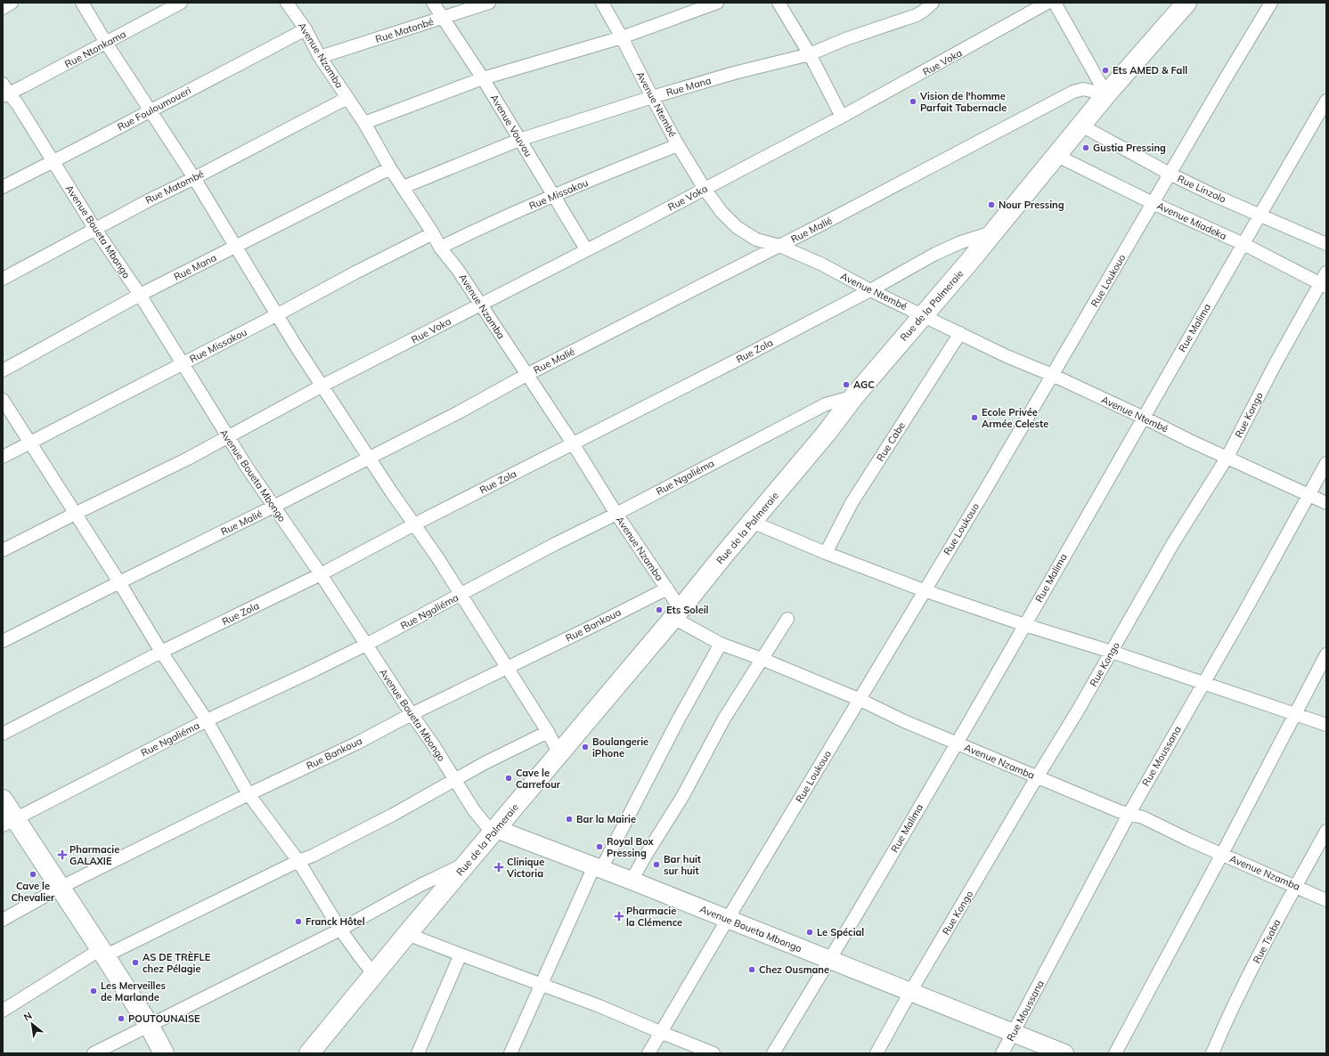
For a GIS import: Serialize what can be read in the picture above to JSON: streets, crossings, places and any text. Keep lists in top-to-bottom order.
{
  "streets": {
    "main road": ["Rue de la Palmeraie"],
    "street": [
      "Rue Matonbé",
      "Rue Ntonkama",
      "Avenue Nzamba",
      "Rue Voka",
      "Rue Mana",
      "Avenue Ntembé",
      "Rue Fouloumoueri",
      "Avenue Vouvou",
      "Rue Matombé",
      "Rue Linzolo",
      "Rue Missakou",
      "Avenue Miadeka",
      "Rue Malié",
      "Avenue Boueta Mbongo",
      "Rue Loukouo",
      "Rue Malima",
      "Rue Zola",
      "Rue Kongo",
      "Rue Cabe",
      "Rue Ngaliéma",
      "Rue Bankoua",
      "Rue Moussana",
      "Rue Tsaba"
    ]
  },
  "crossings": [
    ["Rue Matonbé", "Avenue Nzamba"],
    ["Rue Matonbé", "Avenue Vouvou"],
    ["Rue Ntonkama", "Avenue Boueta Mbongo"],
    ["Avenue Nzamba", "Rue Voka"],
    ["Avenue Nzamba", "Rue Mana"],
    ["Avenue Nzamba", "Rue Fouloumoueri"],
    ["Avenue Nzamba", "Rue Matombé"],
    ["Avenue Nzamba", "Rue Missakou"],
    ["Avenue Nzamba", "Rue Malié"],
    ["Avenue Nzamba", "Rue Loukouo"],
    ["Avenue Nzamba", "Rue de la Palmeraie"],
    ["Avenue Nzamba", "Rue Malima"],
    ["Avenue Nzamba", "Rue Zola"],
    ["Avenue Nzamba", "Rue Kongo"],
    ["Avenue Nzamba", "Rue Ngaliéma"],
    ["Avenue Nzamba", "Rue Bankoua"],
    ["Avenue Nzamba", "Rue Moussana"],
    ["Avenue Nzamba", "Rue Tsaba"],
    ["Rue Voka", "Avenue Ntembé"],
    ["Rue Voka", "Avenue Vouvou"],
    ["Rue Voka", "Avenue Boueta Mbongo"],
    ["Rue Mana", "Avenue Ntembé"],
    ["Rue Mana", "Avenue Vouvou"],
    ["Rue Mana", "Avenue Boueta Mbongo"],
    ["Avenue Ntembé", "Rue Missakou"],
    ["Avenue Ntembé", "Rue Malié"],
    ["Avenue Ntembé", "Rue Loukouo"],
    ["Avenue Ntembé", "Rue de la Palmeraie"],
    ["Avenue Ntembé", "Rue Malima"],
    ["Avenue Ntembé", "Rue Zola"],
    ["Avenue Ntembé", "Rue Kongo"],
    ["Avenue Ntembé", "Rue Cabe"],
    ["Avenue Ntembé", "Rue Moussana"],
    ["Rue Fouloumoueri", "Avenue Boueta Mbongo"],
    ["Avenue Vouvou", "Rue Missakou"],
    ["Rue Matombé", "Avenue Boueta Mbongo"],
    ["Rue Linzolo", "Rue Loukouo"],
    ["Rue Linzolo", "Rue de la Palmeraie"],
    ["Rue Linzolo", "Rue Malima"],
    ["Rue Missakou", "Avenue Boueta Mbongo"],
    ["Avenue Miadeka", "Rue Loukouo"],
    ["Avenue Miadeka", "Rue de la Palmeraie"],
    ["Avenue Miadeka", "Rue Malima"],
    ["Avenue Miadeka", "Rue Kongo"],
    ["Rue Malié", "Avenue Boueta Mbongo"],
    ["Rue Malié", "Rue de la Palmeraie"],
    ["Avenue Boueta Mbongo", "Rue Loukouo"],
    ["Avenue Boueta Mbongo", "Rue de la Palmeraie"],
    ["Avenue Boueta Mbongo", "Rue Malima"],
    ["Avenue Boueta Mbongo", "Rue Zola"],
    ["Avenue Boueta Mbongo", "Rue Kongo"],
    ["Avenue Boueta Mbongo", "Rue Ngaliéma"],
    ["Avenue Boueta Mbongo", "Rue Bankoua"],
    ["Avenue Boueta Mbongo", "Rue Moussana"],
    ["Rue de la Palmeraie", "Rue Zola"],
    ["Rue de la Palmeraie", "Rue Ngaliéma"]
  ],
  "places": {
    "other": [
      "Ets AMED & Fall",
      "Vision de l'homme Parfait Tabernacle",
      "Gustia Pressing",
      "Nour Pressing",
      "AGC",
      "Ecole Privée Armée Celeste",
      "Ets Soleil",
      "Boulangerie iPhone",
      "Cave le Carrefour",
      "Bar la Mairie",
      "Royal Box Pressing",
      "Bar huit sur huit",
      "Cave le Chevalier",
      "Franck Hôtel",
      "Le Spécial",
      "AS DE TRÈFLE chez Pélagie",
      "Chez Ousmane",
      "Les Merveilles de Marlande",
      "POUTOUNAISE"
    ],
    "health": ["Pharmacie GALAXIE", "Clinique Victoria", "Pharmacie la Clémence"]
  },
  "north": "top left"
}
